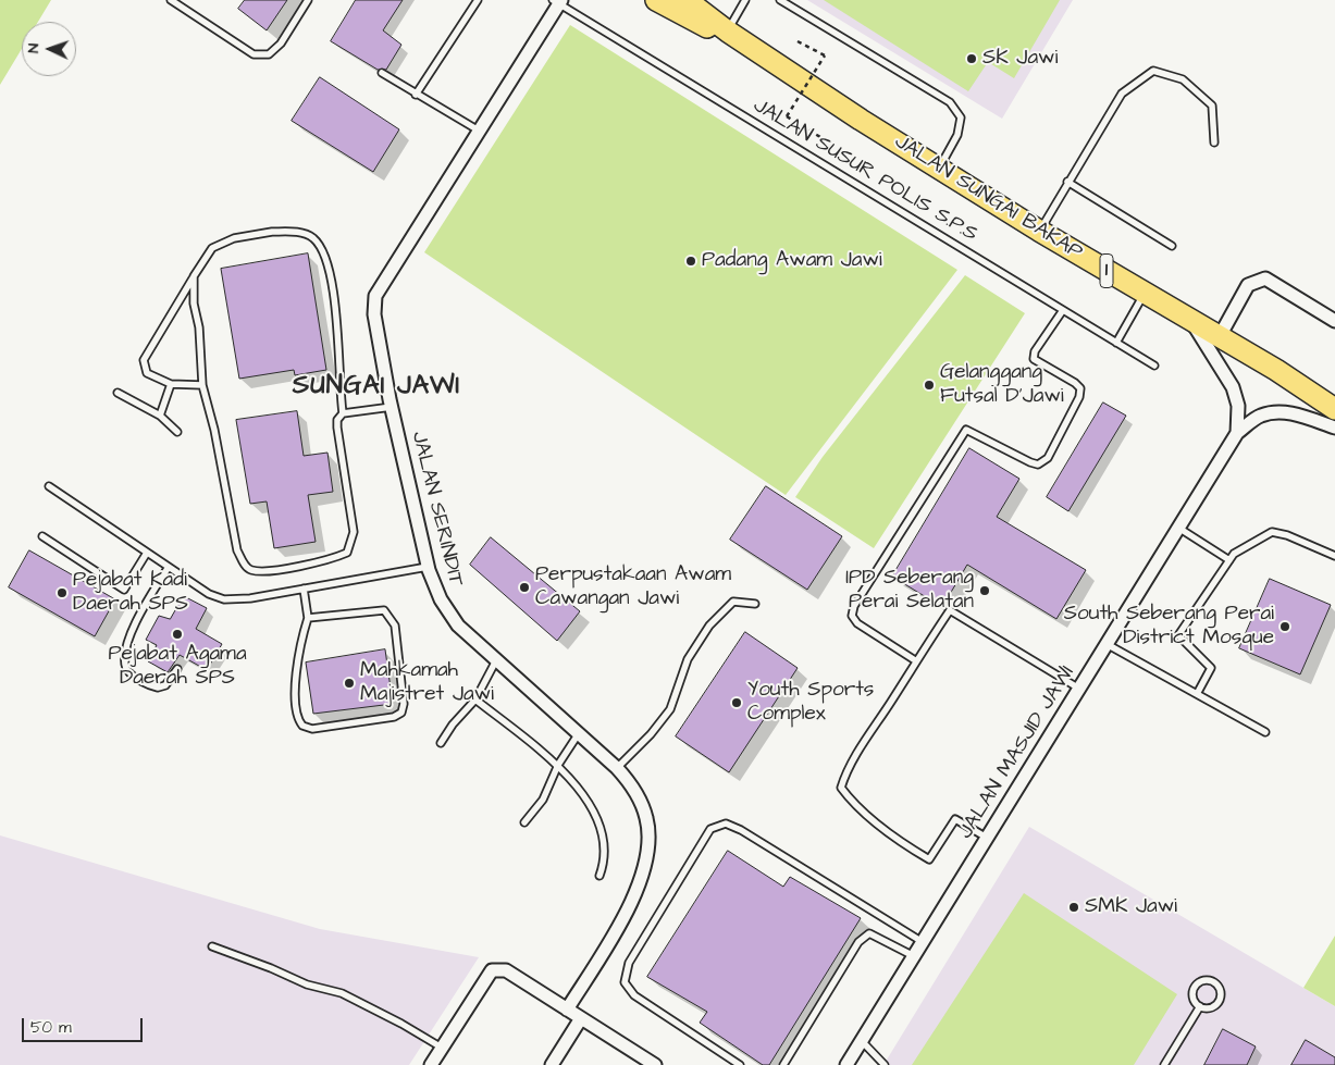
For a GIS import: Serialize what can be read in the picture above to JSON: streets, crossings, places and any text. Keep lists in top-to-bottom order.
{
  "streets": {
    "highway": ["JALAN SUNGAI BAKAP", "1"],
    "street": ["JALAN SERINDIT", "JALAN MASJID JAWI"],
    "lane": ["JALAN SUSUR POLIS S.P.S"]
  },
  "crossings": [
    ["JALAN SUSUR POLIS S.P.S", "JALAN SERINDIT"],
    ["JALAN SUNGAI BAKAP", "JALAN MASJID JAWI"]
  ],
  "districts": ["SUNGAI JAWI"],
  "places": [
    "SK Jawi",
    "Padang Awam Jawi",
    "Gelanggang Futsal D'Jawi",
    "Perpustakaan Awam Cawangan Jawi",
    "IPD Seberang Perai Selatan",
    "Pejabat Kadi Daerah SPS",
    "South Seberang Perai District Mosque",
    "Pejabat Agama Daerah SPS",
    "Mahkamah Majistret Jawi",
    "Youth Sports Complex",
    "SMK Jawi"
  ],
  "scale_bar": "50 m",
  "north": "left"
}
